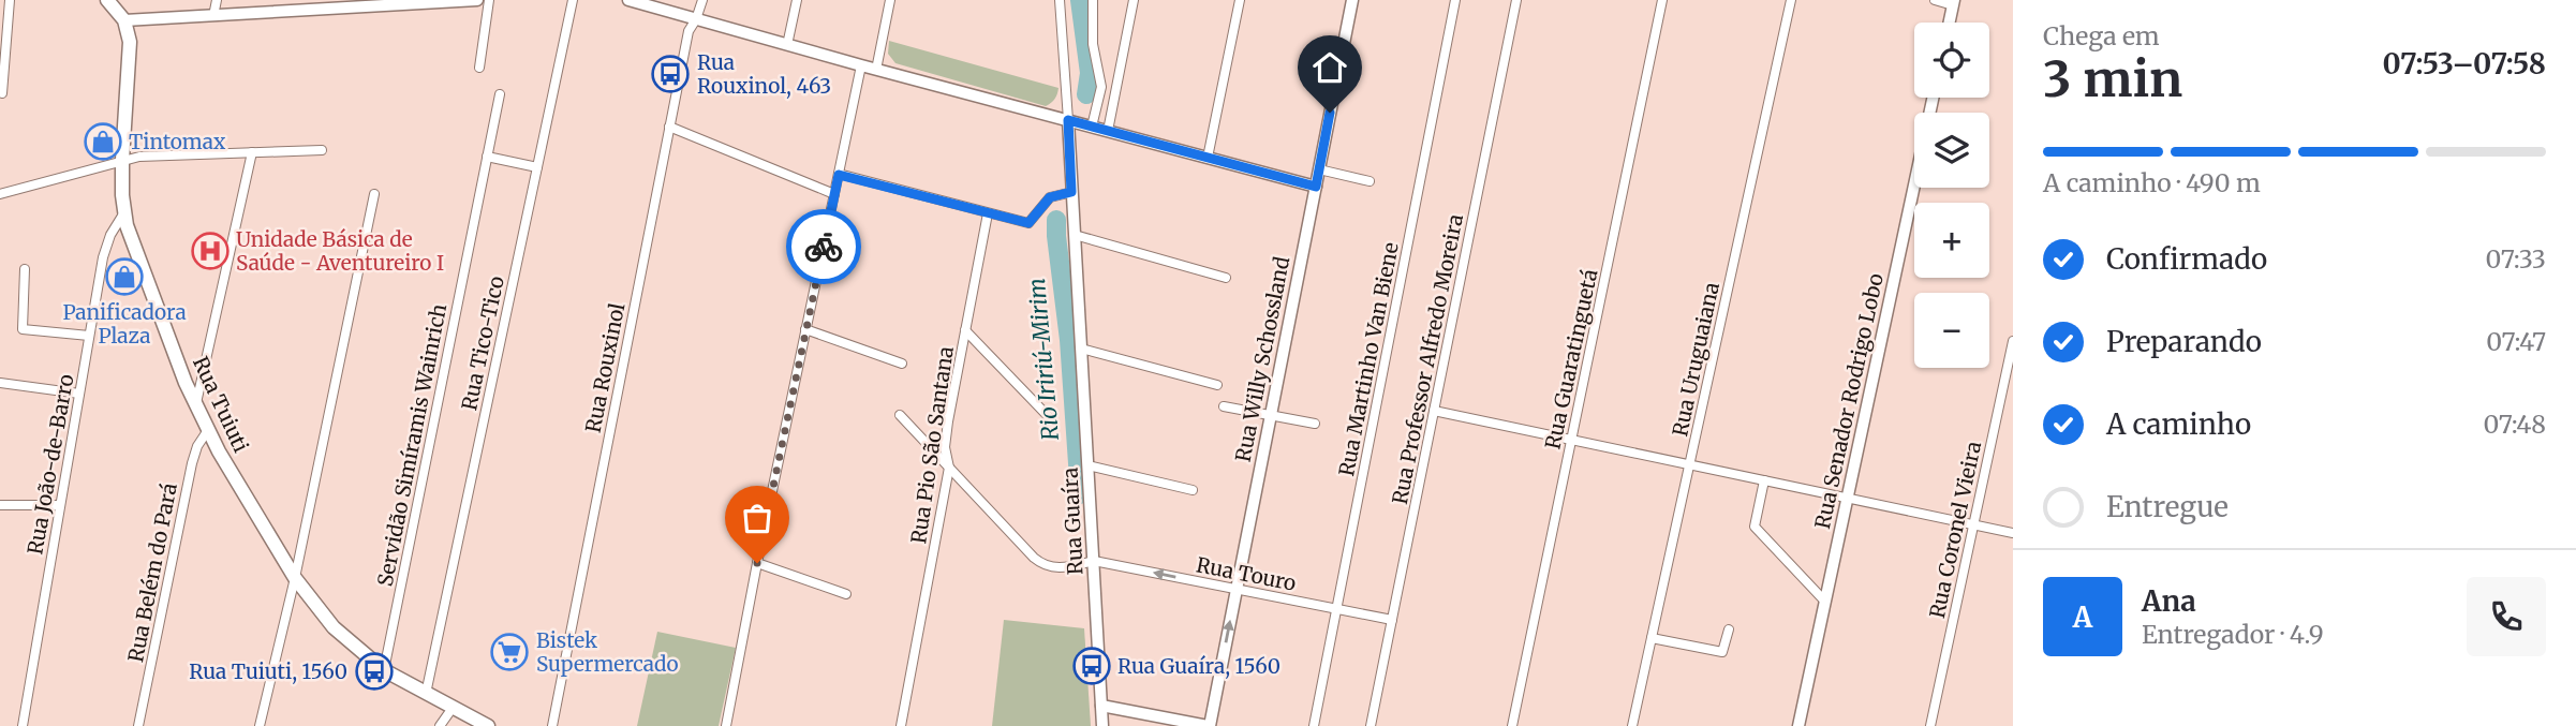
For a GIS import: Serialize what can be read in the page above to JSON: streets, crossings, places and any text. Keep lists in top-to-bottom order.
{
  "streets": {
    "main road": ["Rua Tuiuti"],
    "street": [
      "Rua Tico-Tico",
      "Rua Willy Schossland",
      "Rua Martinho Van Biene",
      "Rua Professor Alfredo Moreira",
      "Rua Guaratinguetá",
      "Rua Uruguaiana",
      "Rua Rouxinol",
      "Rua Senador Rodrigo Lobo",
      "Servidão Simíramis Wainrich",
      "Rua Pio São Santana",
      "Rua João-de-Barro",
      "Rua Guaíra",
      "Rua Coronel Vieira",
      "Rua Belém do Pará",
      "Rua Touro"
    ]
  },
  "crossings": [
    ["Rua Tico-Tico", "Rua Tuiuti"],
    ["Rua Willy Schossland", "Rua Touro"],
    ["Rua Martinho Van Biene", "Rua Touro"],
    ["Rua Professor Alfredo Moreira", "Rua Touro"],
    ["Rua Tuiuti", "Servidão Simíramis Wainrich"],
    ["Rua Tuiuti", "Rua João-de-Barro"],
    ["Rua Tuiuti", "Rua Belém do Pará"],
    ["Rua Guaíra", "Rua Touro"]
  ],
  "one_way": ["Rua Touro"],
  "water": ["Rio Iririú-Mirim"],
  "places": {
    "bus stop": ["Rua Rouxinol, 463", "Rua Guaíra, 1560", "Rua Tuiuti, 1560"],
    "shop": ["Tintomax", "Panificadora Plaza"],
    "hospital": ["Unidade Básica de Saúde - Aventureiro I"],
    "supermarket": ["Bistek Supermercado"]
  },
  "page": {
    "heading": ["3 min", "Chega em", "07:53–07:58"],
    "panel": ["Ana", "Entregador · 4.9"],
    "map_buttons": ["+", "−"],
    "bar": "A caminho · 490 m",
    "list": [
      ["Confirmado", "07:33"],
      ["Preparando", "07:47"],
      ["A caminho", "07:48"],
      "Entregue"
    ],
    "round": "A"
  }
}
